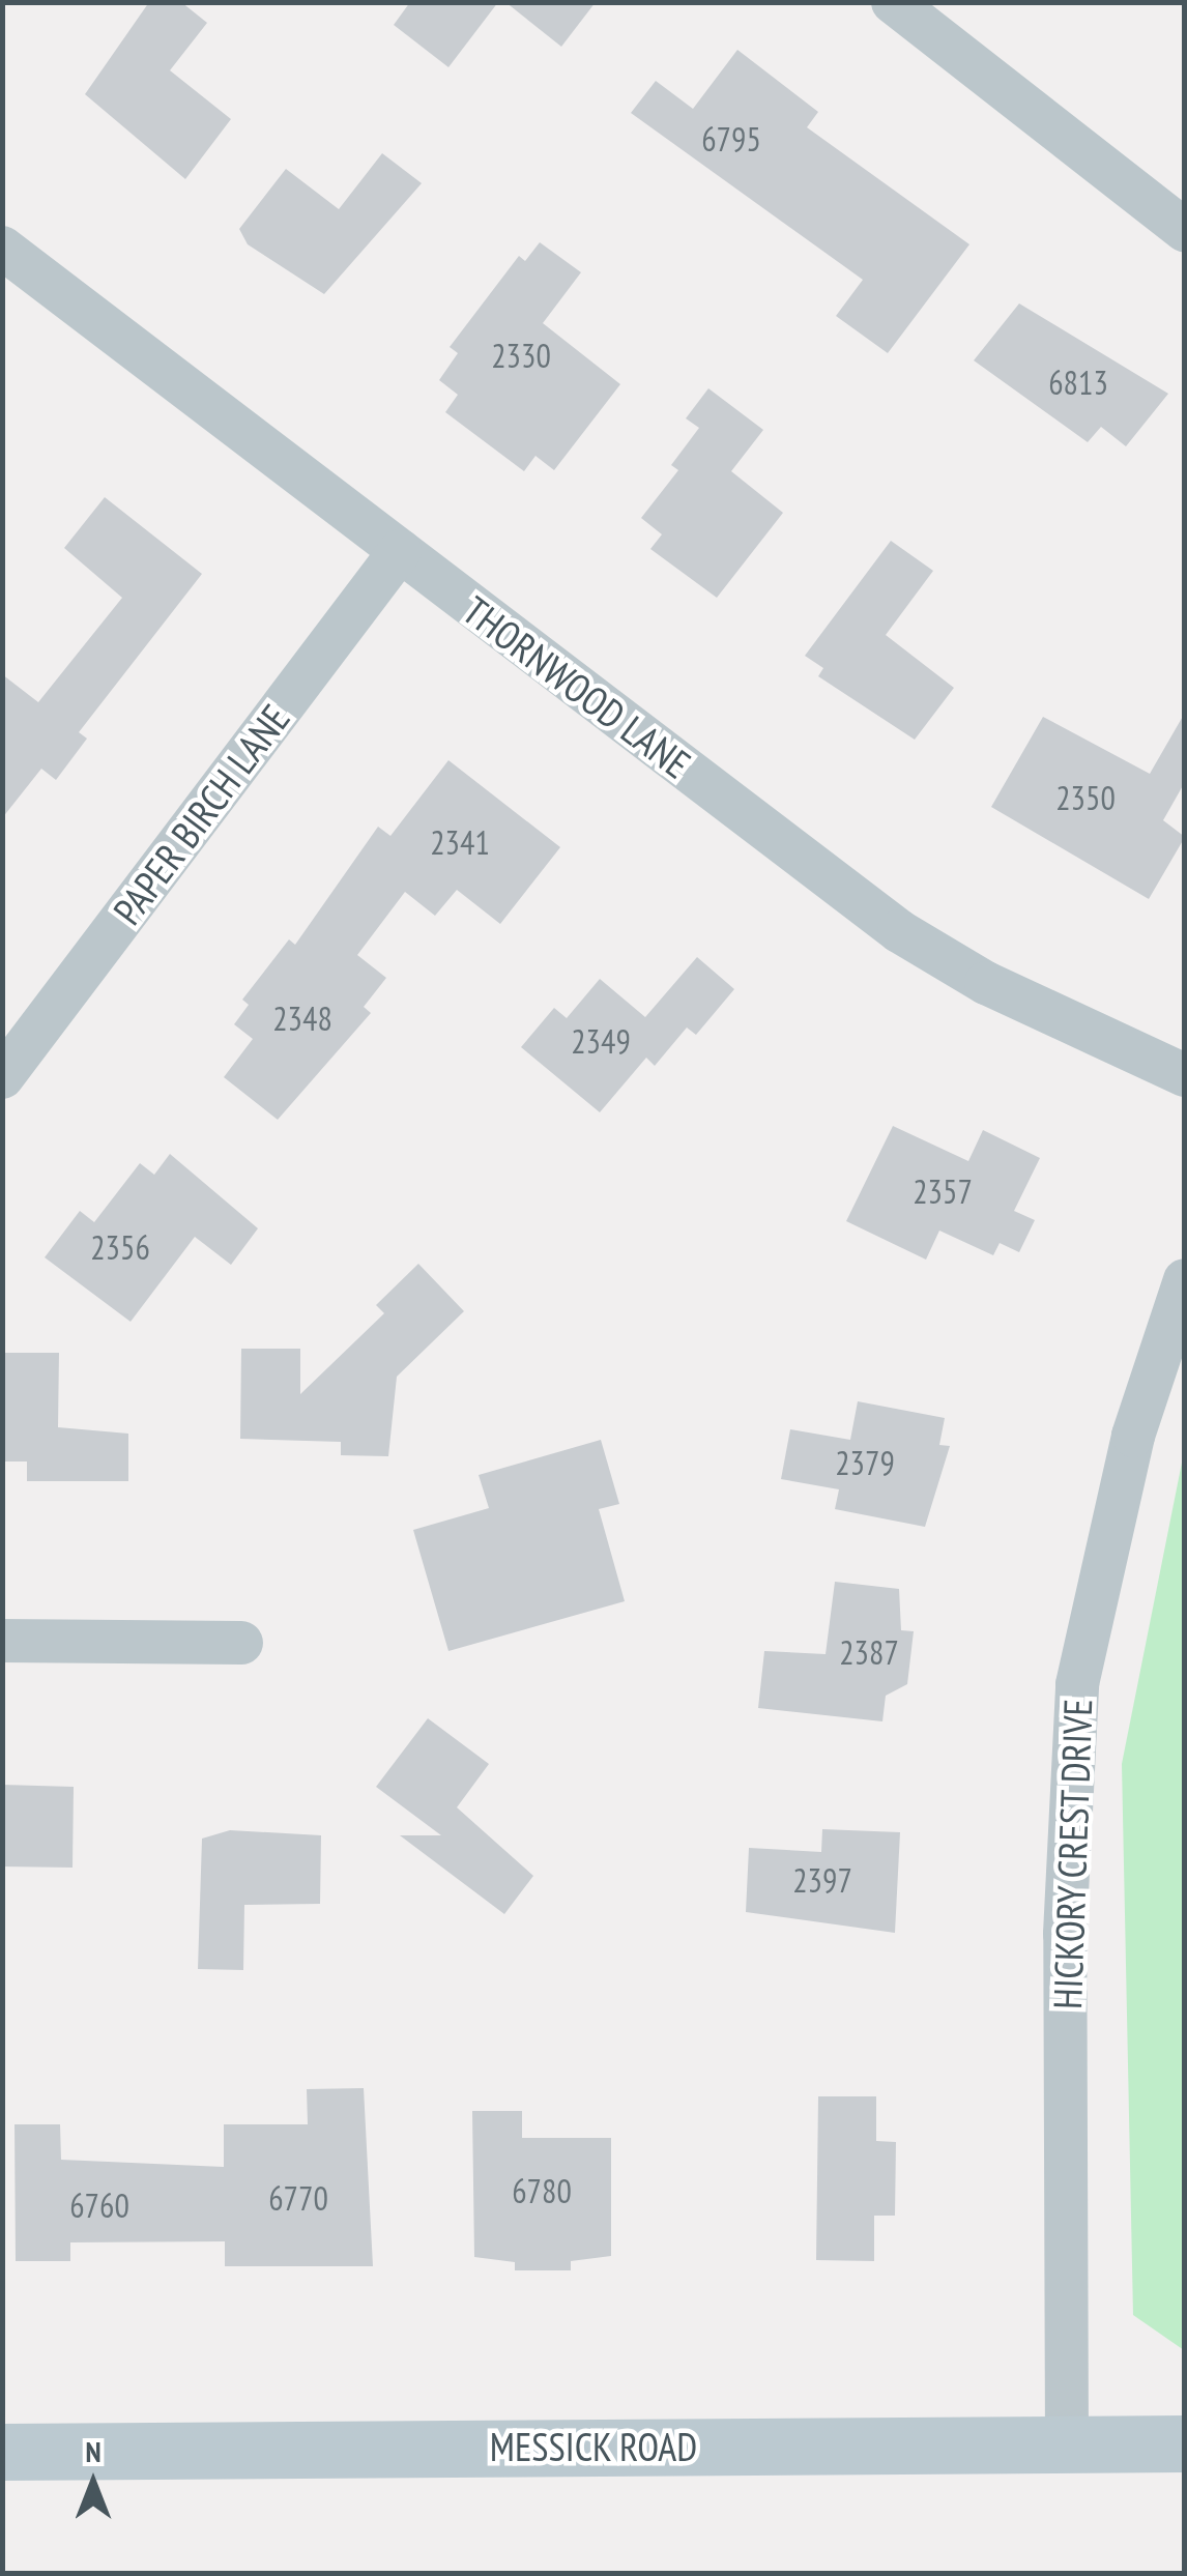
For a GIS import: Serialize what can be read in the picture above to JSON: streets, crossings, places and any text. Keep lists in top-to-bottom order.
{
  "streets": {
    "street": [
      "THORNWOOD LANE",
      "PAPER BIRCH LANE",
      "HICKORY CREST DRIVE",
      "MESSICK ROAD"
    ]
  },
  "crossings": [
    ["THORNWOOD LANE", "PAPER BIRCH LANE"],
    ["HICKORY CREST DRIVE", "MESSICK ROAD"]
  ],
  "house_numbers": [
    "6795",
    "2330",
    "6813",
    "2350",
    "2341",
    "2348",
    "2349",
    "2357",
    "2356",
    "2379",
    "2387",
    "2397",
    "6780",
    "6770",
    "6760"
  ],
  "north": "top"
}
